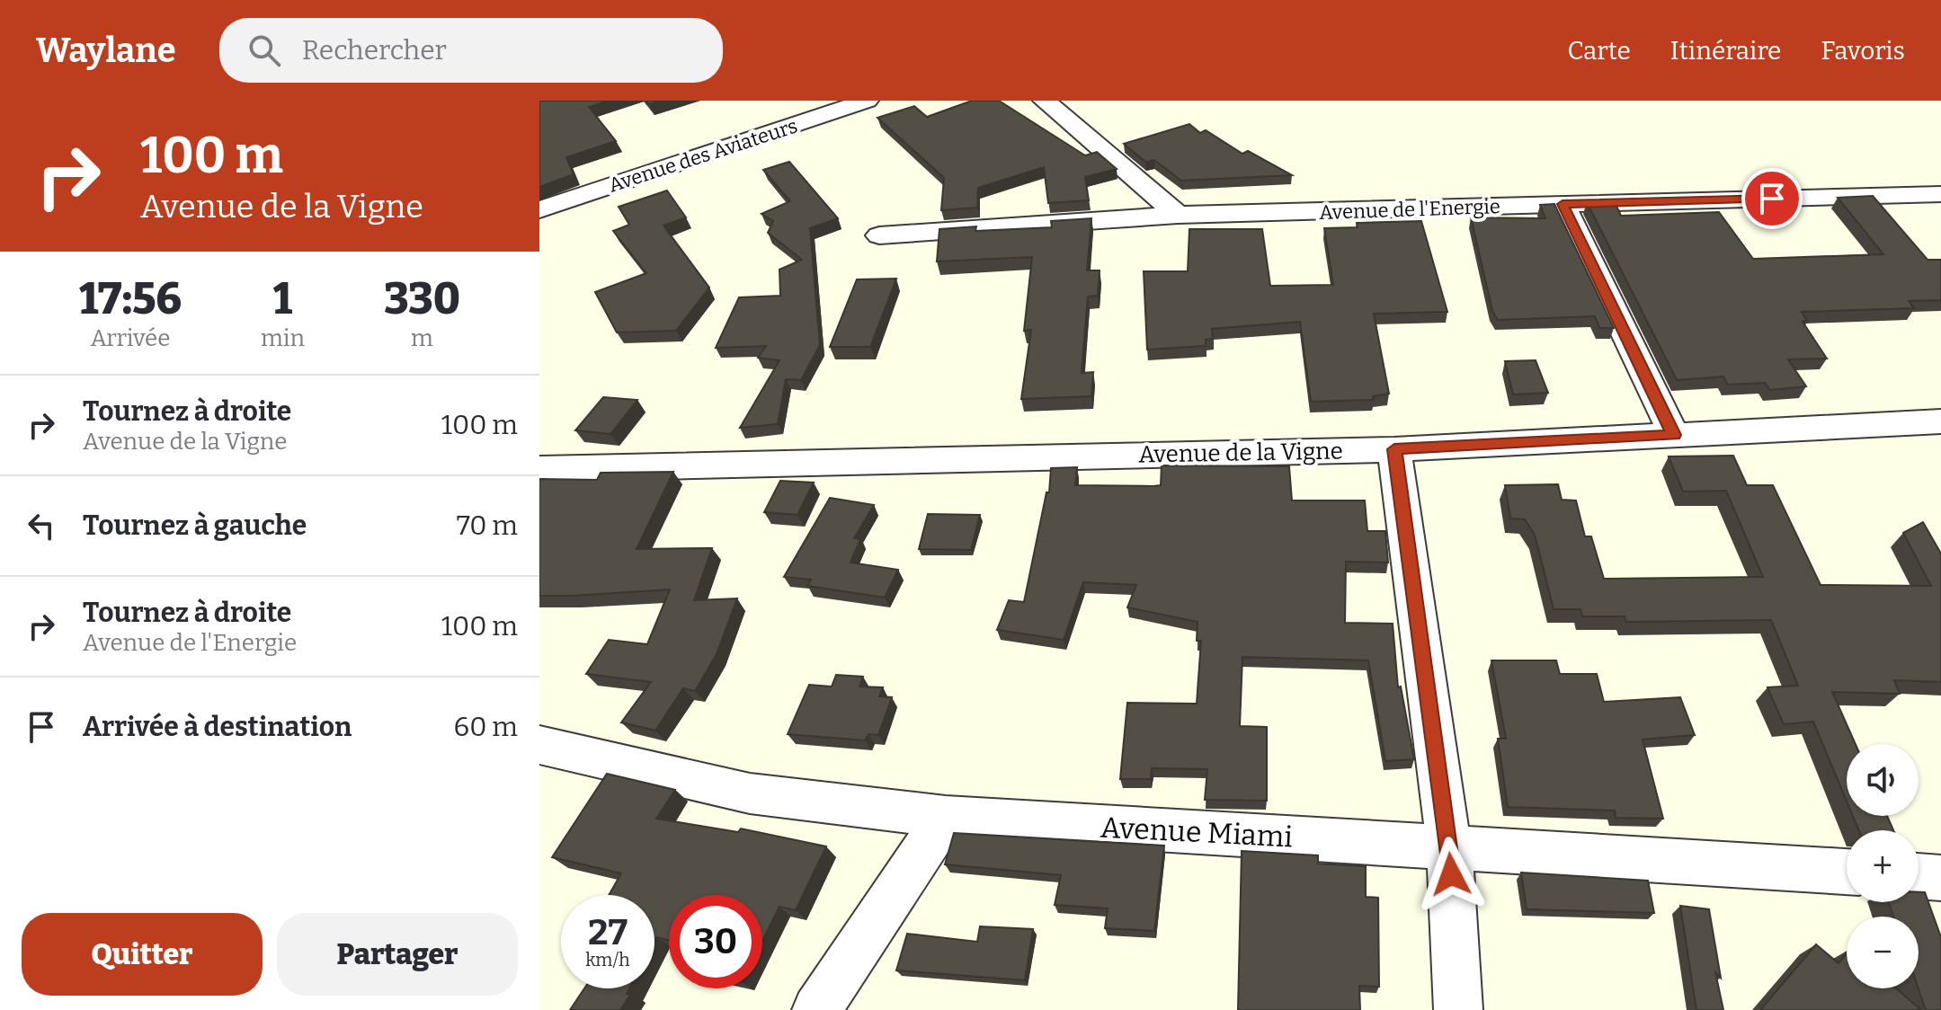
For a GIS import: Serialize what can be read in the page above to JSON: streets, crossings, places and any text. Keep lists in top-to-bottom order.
{
  "streets": {
    "street": [
      "Avenue des Aviateurs",
      "Avenue de l'Energie",
      "Avenue de la Vigne",
      "Avenue Miami"
    ]
  },
  "page": {
    "header": "Waylane",
    "search": "Rechercher",
    "nav": ["Carte", "Itinéraire", "Favoris"],
    "turn": ["100 m", "Avenue de la Vigne"],
    "eta": [
      "17:56",
      "Arrivée",
      "1",
      "min",
      "330",
      "m"
    ],
    "list": [
      {
        "name": "Tournez à droite",
        "note": "Avenue de la Vigne",
        "value": "100 m"
      },
      {
        "name": "Tournez à gauche",
        "value": "70 m"
      },
      {
        "name": "Tournez à droite",
        "note": "Avenue de l'Energie",
        "value": "100 m"
      },
      {
        "name": "Arrivée à destination",
        "value": "60 m"
      }
    ],
    "map_buttons": ["+", "−"],
    "speed": "27 km/h",
    "limit": "30",
    "buttons": ["Quitter", "Partager"]
  }
}
